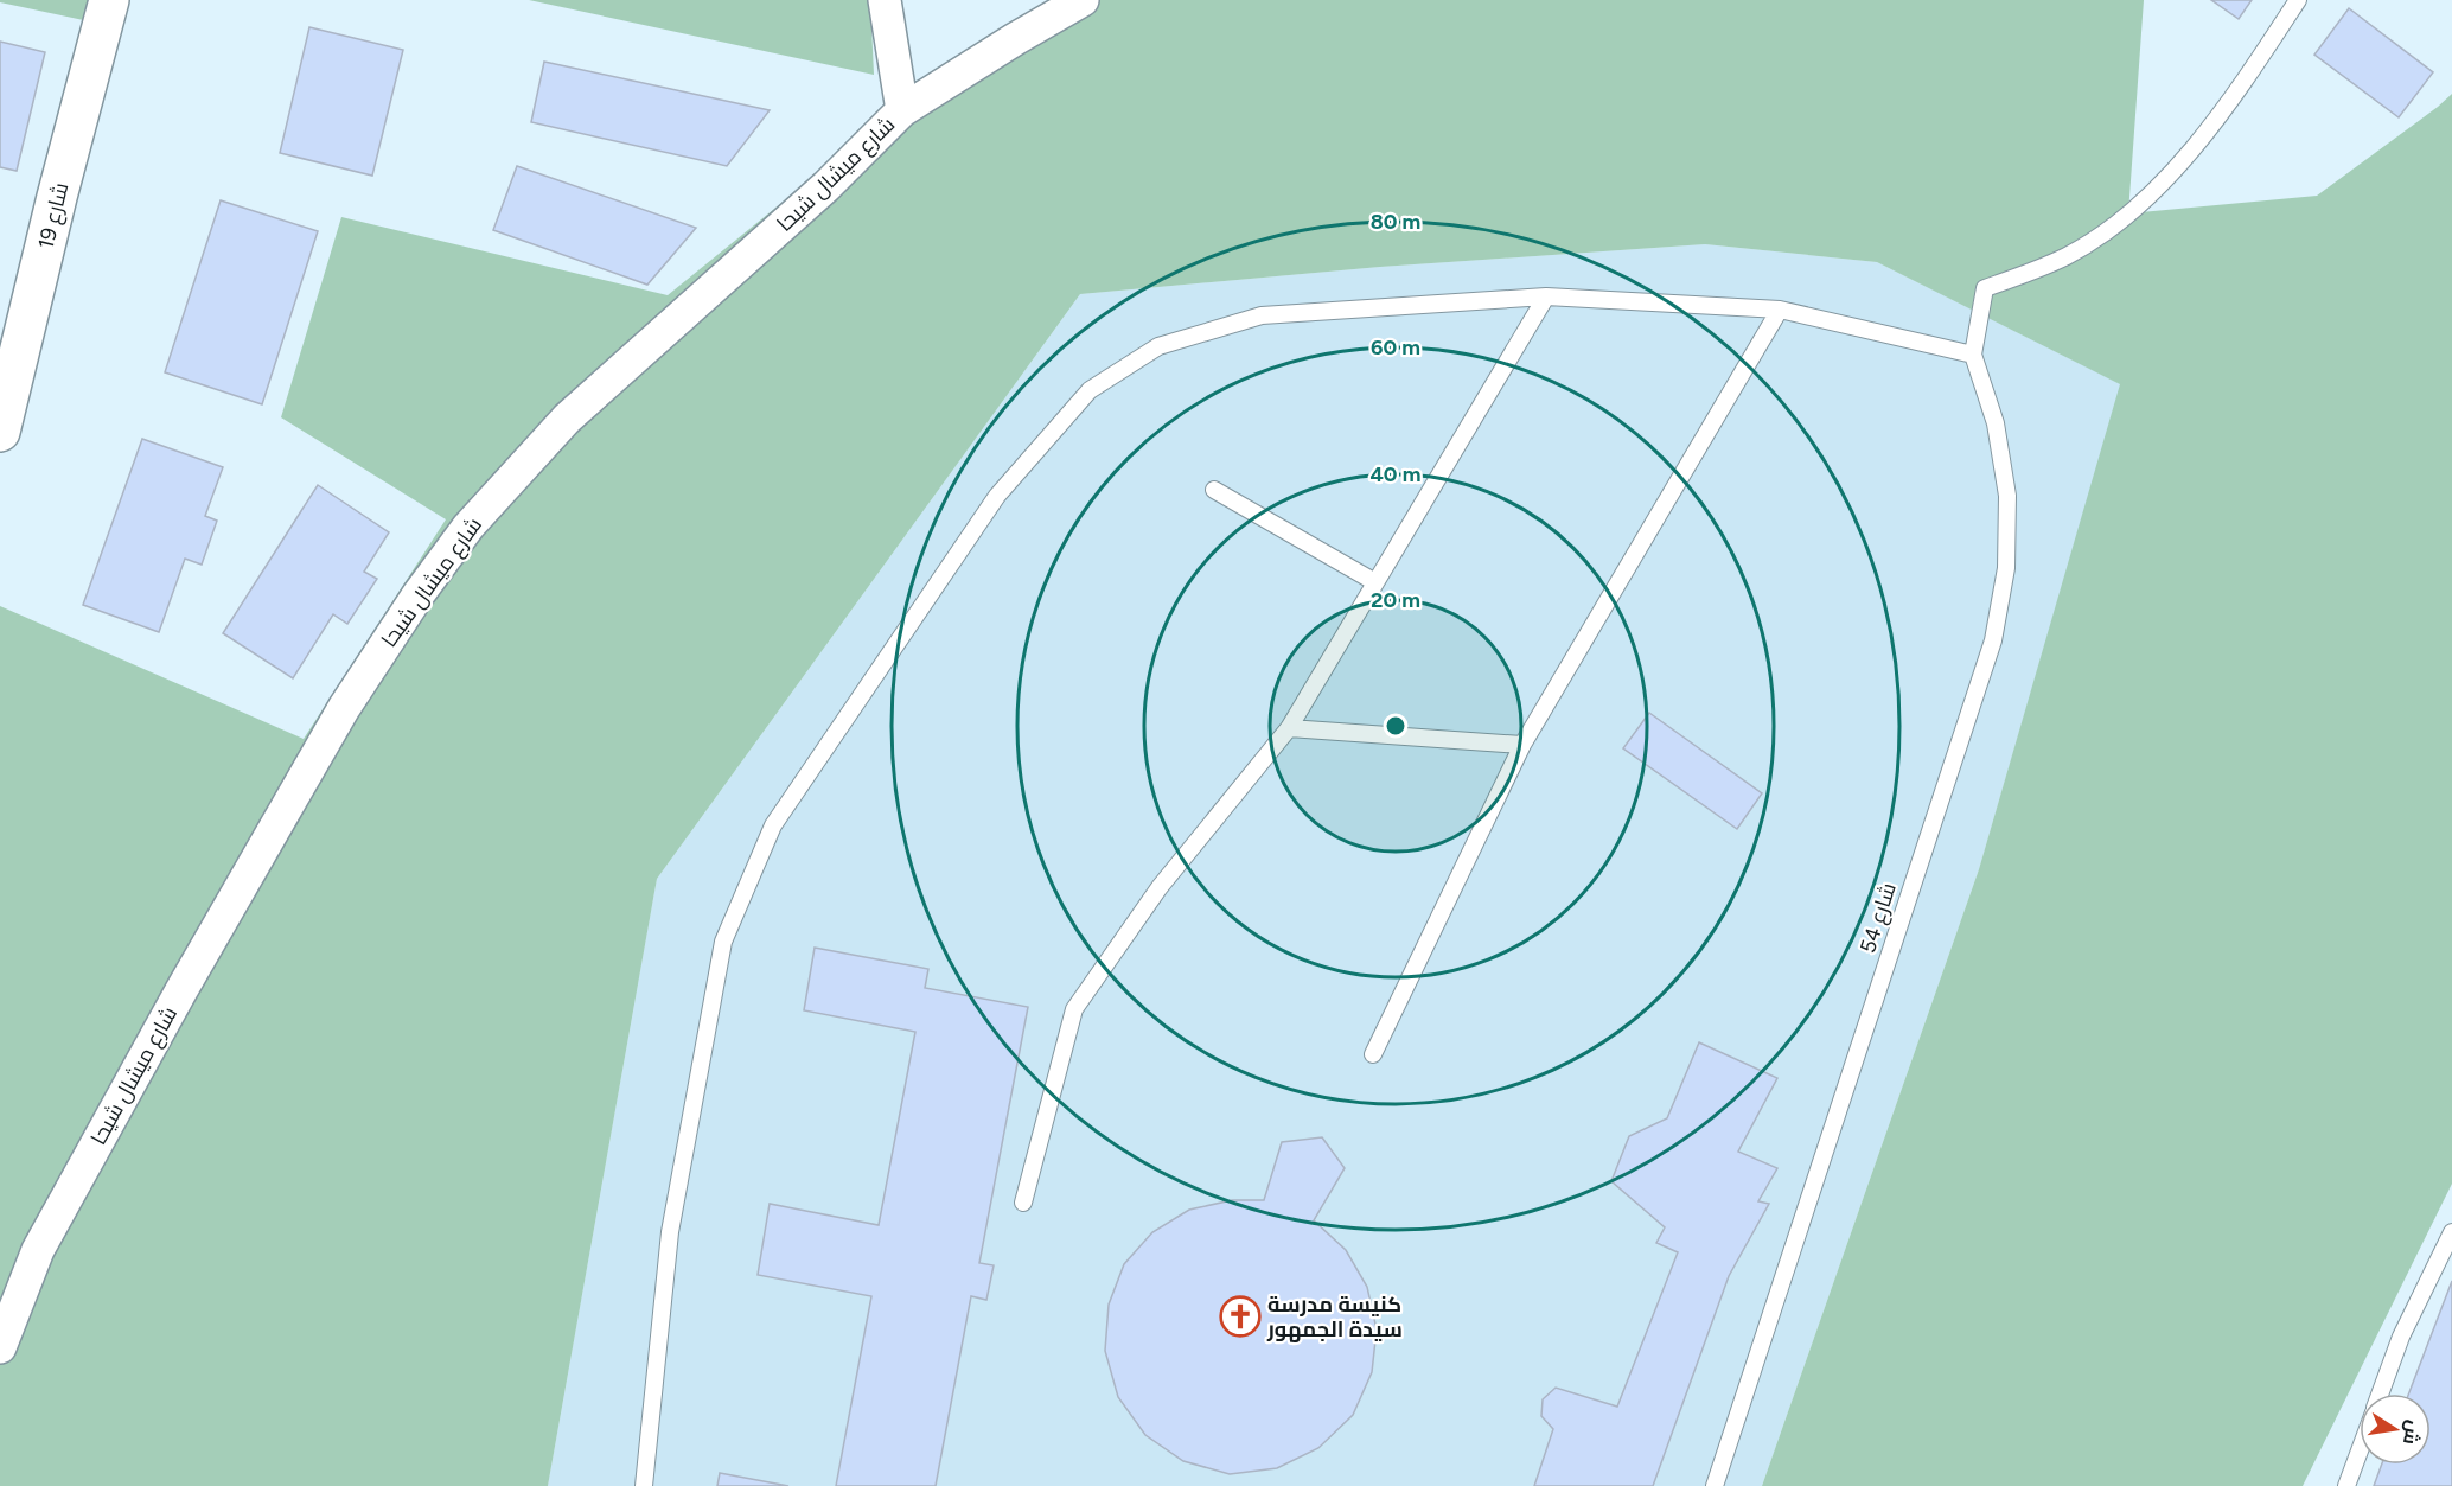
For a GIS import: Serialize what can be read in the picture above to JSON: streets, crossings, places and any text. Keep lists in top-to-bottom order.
{
  "streets": {
    "main road": ["شارع 19"],
    "street": ["شارع ميشال شيحا"],
    "lane": ["شارع 54"]
  },
  "places": {
    "church": ["كنيسة مدرسة سيدة الجمهور"]
  },
  "north": "right",
  "rings": [
    "80 m",
    "60 m",
    "40 m",
    "20 m"
  ]
}
